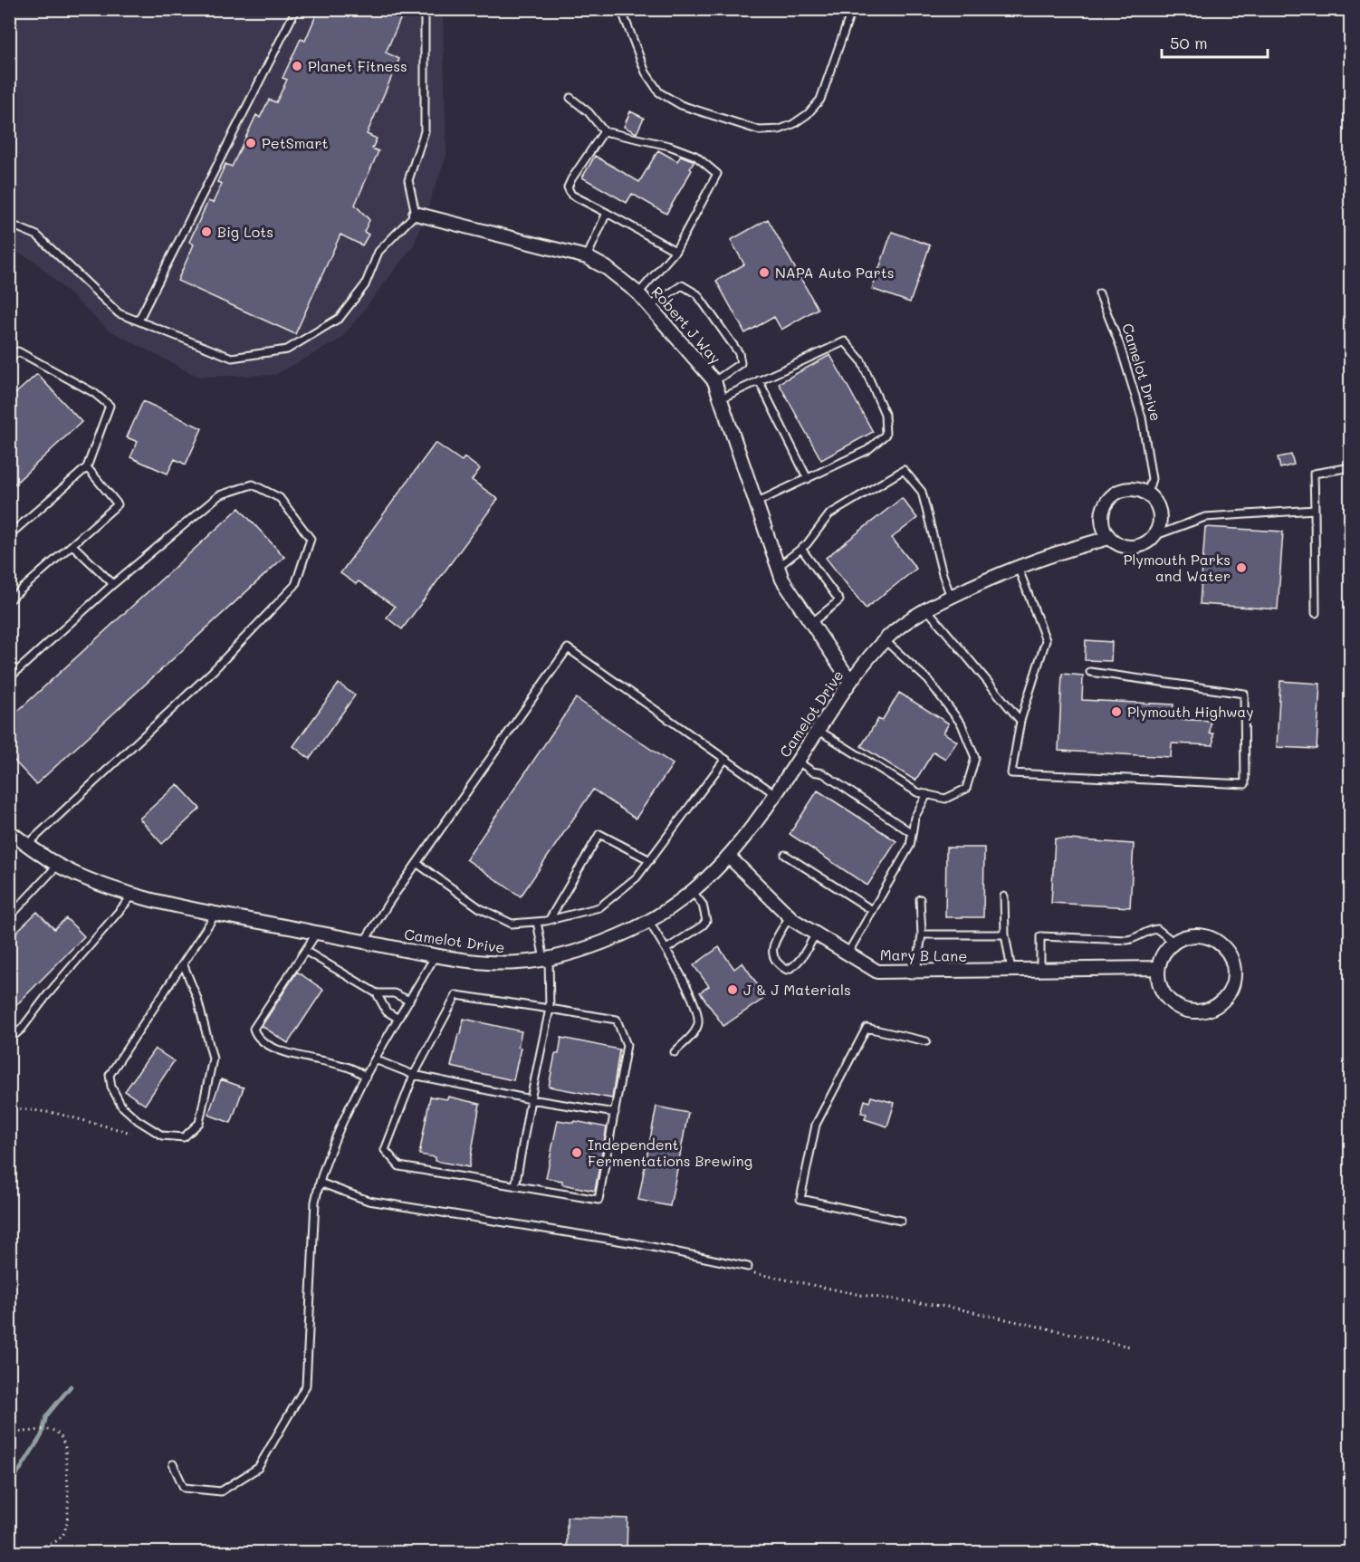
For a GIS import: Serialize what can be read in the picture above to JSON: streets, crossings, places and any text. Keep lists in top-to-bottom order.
{
  "streets": {
    "street": ["Robert J Way", "Camelot Drive", "Mary B Lane"]
  },
  "crossings": [
    ["Robert J Way", "Camelot Drive"],
    ["Camelot Drive", "Mary B Lane"]
  ],
  "places": [
    "Planet Fitness",
    "PetSmart",
    "Big Lots",
    "NAPA Auto Parts",
    "Plymouth Parks and Water",
    "Plymouth Highway",
    "J & J Materials",
    "Independent Fermentations Brewing"
  ],
  "scale_bar": "50 m"
}
